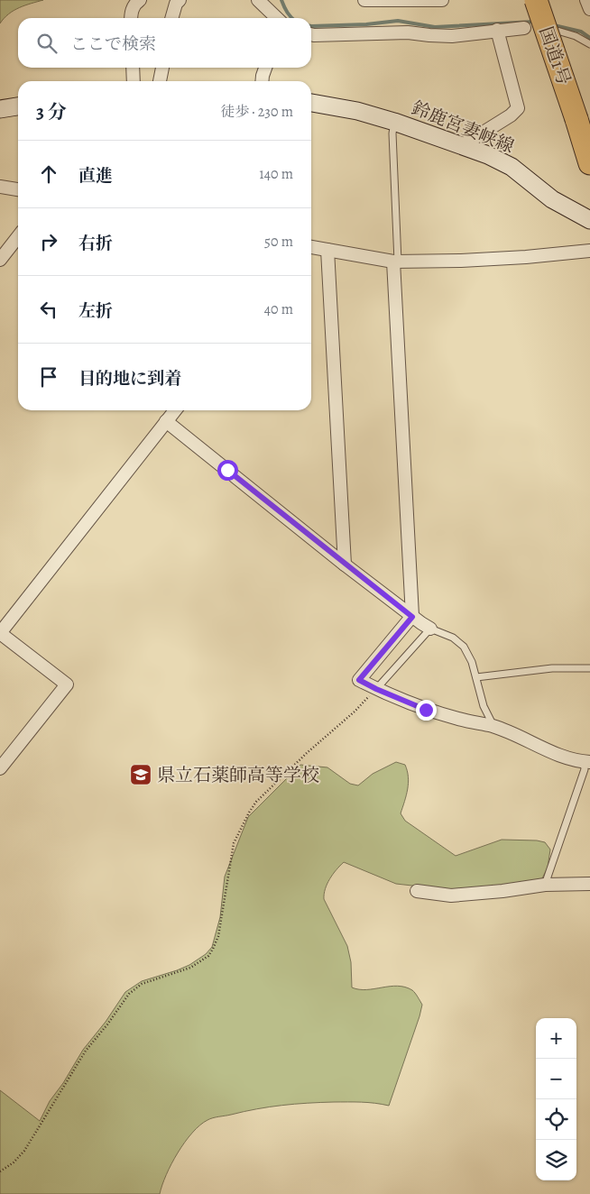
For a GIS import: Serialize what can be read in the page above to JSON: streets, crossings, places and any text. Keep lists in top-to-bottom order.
{
  "streets": {
    "highway": ["国道1号"],
    "main road": ["鈴鹿宮妻峡線"]
  },
  "places": {
    "school or university": ["県立石薬師高等学校"]
  },
  "page": {
    "search": "ここで検索",
    "heading": ["3 分", "徒歩 · 230 m"],
    "list": [
      ["直進", "140 m"],
      ["右折", "50 m"],
      ["左折", "40 m"],
      "目的地に到着"
    ],
    "map_buttons": ["+", "−"]
  }
}
